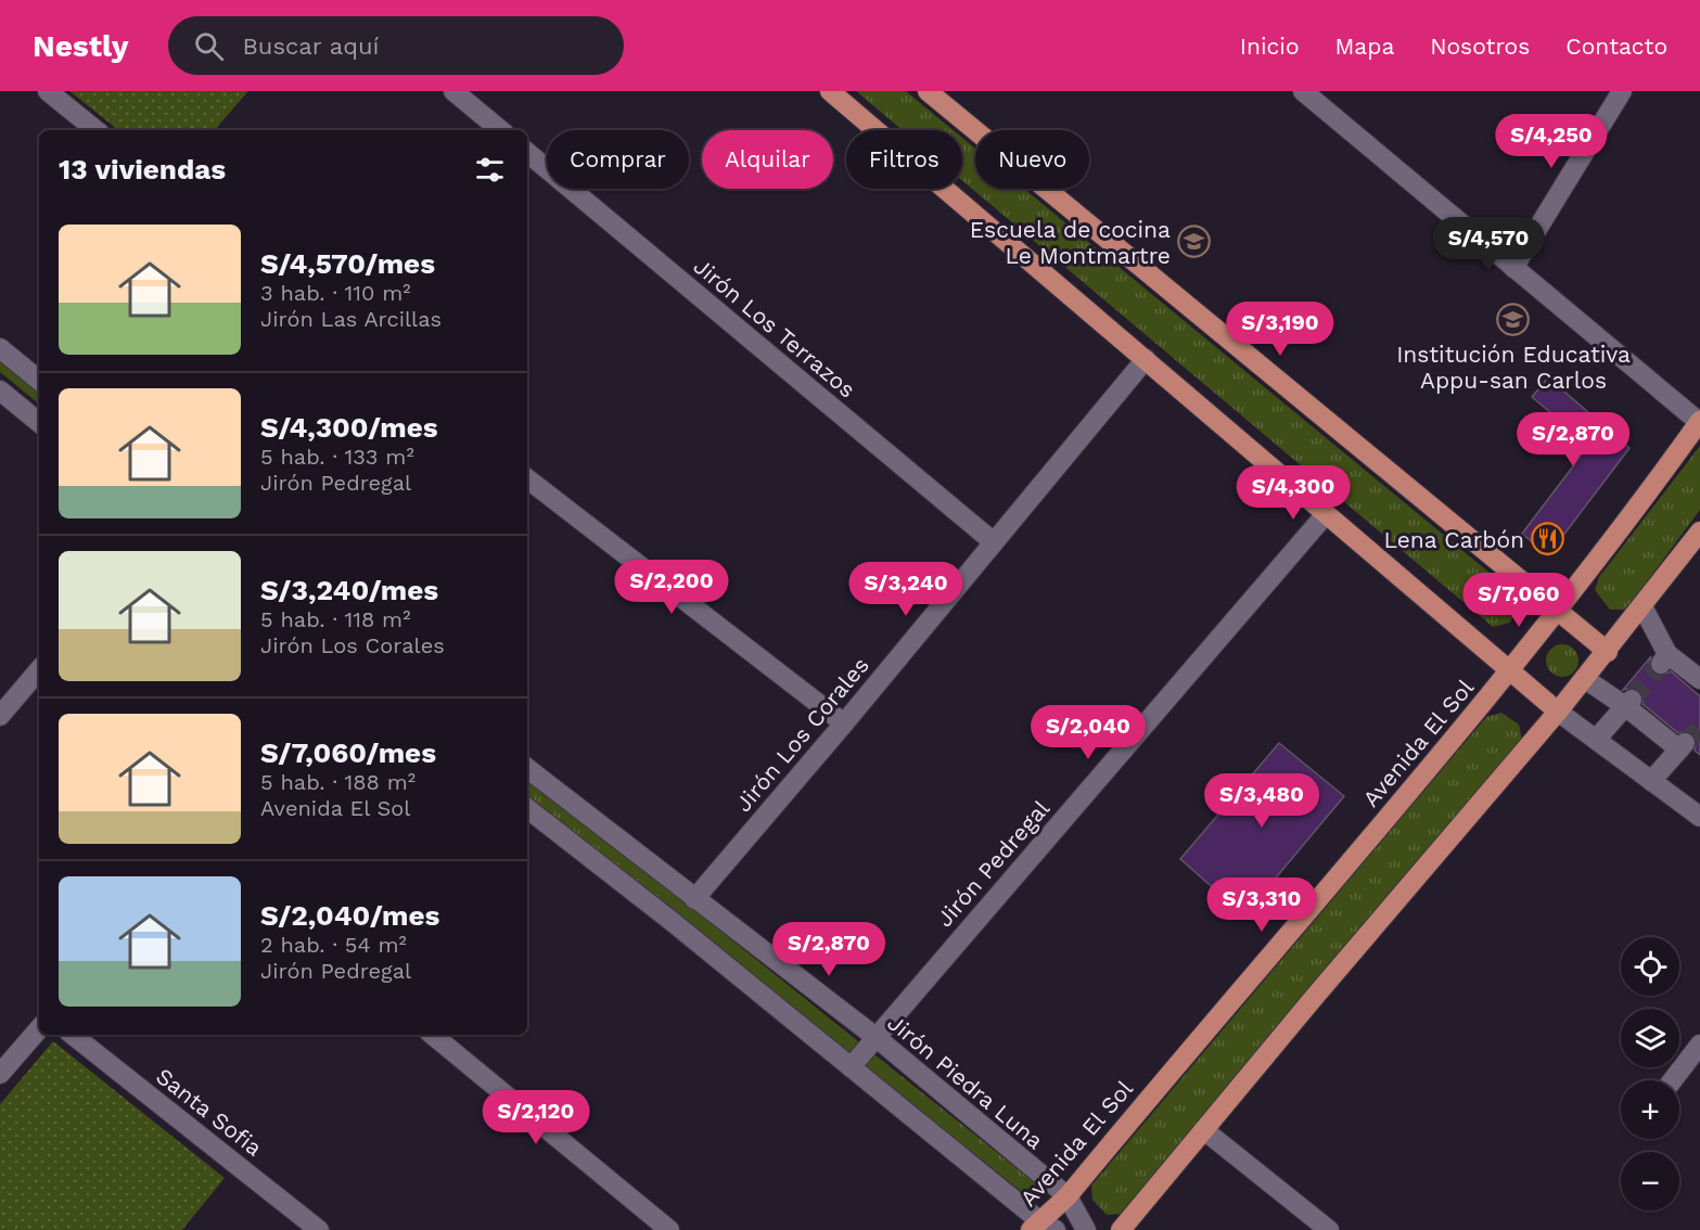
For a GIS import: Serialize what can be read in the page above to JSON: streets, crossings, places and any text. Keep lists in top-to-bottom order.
{
  "streets": {
    "main road": ["Avenida El Sol"],
    "street": [
      "Jirón Los Terrazos",
      "Jirón Los Corales",
      "Jirón Pedregal",
      "Jirón Piedra Luna",
      "Santa Sofia"
    ]
  },
  "crossings": [
    ["Jirón Los Terrazos", "Jirón Los Corales"],
    ["Jirón Los Corales", "Jirón Piedra Luna"],
    ["Avenida El Sol", "Jirón Piedra Luna"],
    ["Jirón Pedregal", "Jirón Piedra Luna"]
  ],
  "places": {
    "school or university": ["Escuela de cocina Le Montmartre", "Institución Educativa Appu-san Carlos"],
    "restaurant": ["Lena Carbón"]
  },
  "page": {
    "header": "Nestly",
    "search": "Buscar aquí",
    "nav": [
      "Inicio",
      "Mapa",
      "Nosotros",
      "Contacto"
    ],
    "price": [
      "S/4,250",
      "S/4,570",
      "S/3,190",
      "S/2,870",
      "S/4,300",
      "S/2,200",
      "S/3,240",
      "S/7,060",
      "S/2,040",
      "S/3,480",
      "S/3,310",
      "S/2,870",
      "S/2,120"
    ],
    "chip": [
      "Comprar",
      "Alquilar",
      "Filtros",
      "Nuevo"
    ],
    "heading": "13 viviendas",
    "list": [
      {
        "name": "S/4,570/mes",
        "note": "3 hab. · 110 m² · Jirón Las Arcillas"
      },
      {
        "name": "S/4,300/mes",
        "note": "5 hab. · 133 m² · Jirón Pedregal"
      },
      {
        "name": "S/3,240/mes",
        "note": "5 hab. · 118 m² · Jirón Los Corales"
      },
      {
        "name": "S/7,060/mes",
        "note": "5 hab. · 188 m² · Avenida El Sol"
      },
      {
        "name": "S/2,040/mes",
        "note": "2 hab. · 54 m² · Jirón Pedregal"
      }
    ],
    "map_buttons": ["+", "−"]
  }
}
